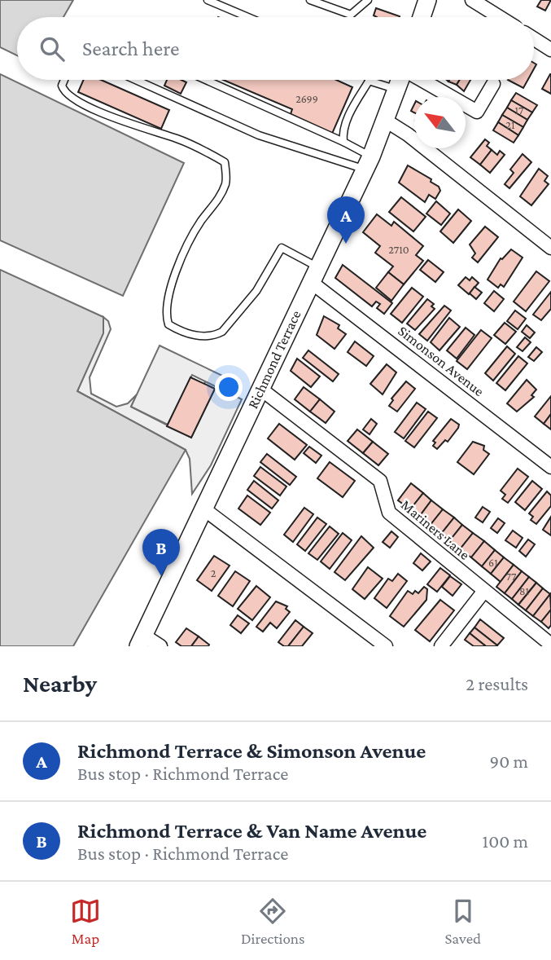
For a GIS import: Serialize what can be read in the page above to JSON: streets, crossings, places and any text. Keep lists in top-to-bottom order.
{
  "streets": {
    "main road": ["Richmond Terrace"],
    "street": ["Simonson Avenue", "Mariners Lane"]
  },
  "crossings": [
    ["Richmond Terrace", "Simonson Avenue"],
    ["Richmond Terrace", "Mariners Lane"]
  ],
  "house_numbers": [
    "2699",
    "17",
    "21",
    "2710",
    "61",
    "2",
    "77",
    "81"
  ],
  "north": "top left",
  "page": {
    "search": "Search here",
    "pins": ["A", "B"],
    "heading": ["Nearby", "2 results"],
    "list": [
      {
        "mark": "A",
        "name": "Richmond Terrace & Simonson Avenue",
        "note": "Bus stop · Richmond Terrace",
        "value": "90 m"
      },
      {
        "mark": "B",
        "name": "Richmond Terrace & Van Name Avenue",
        "note": "Bus stop · Richmond Terrace",
        "value": "100 m"
      }
    ],
    "nav": ["Map", "Directions", "Saved"]
  }
}
